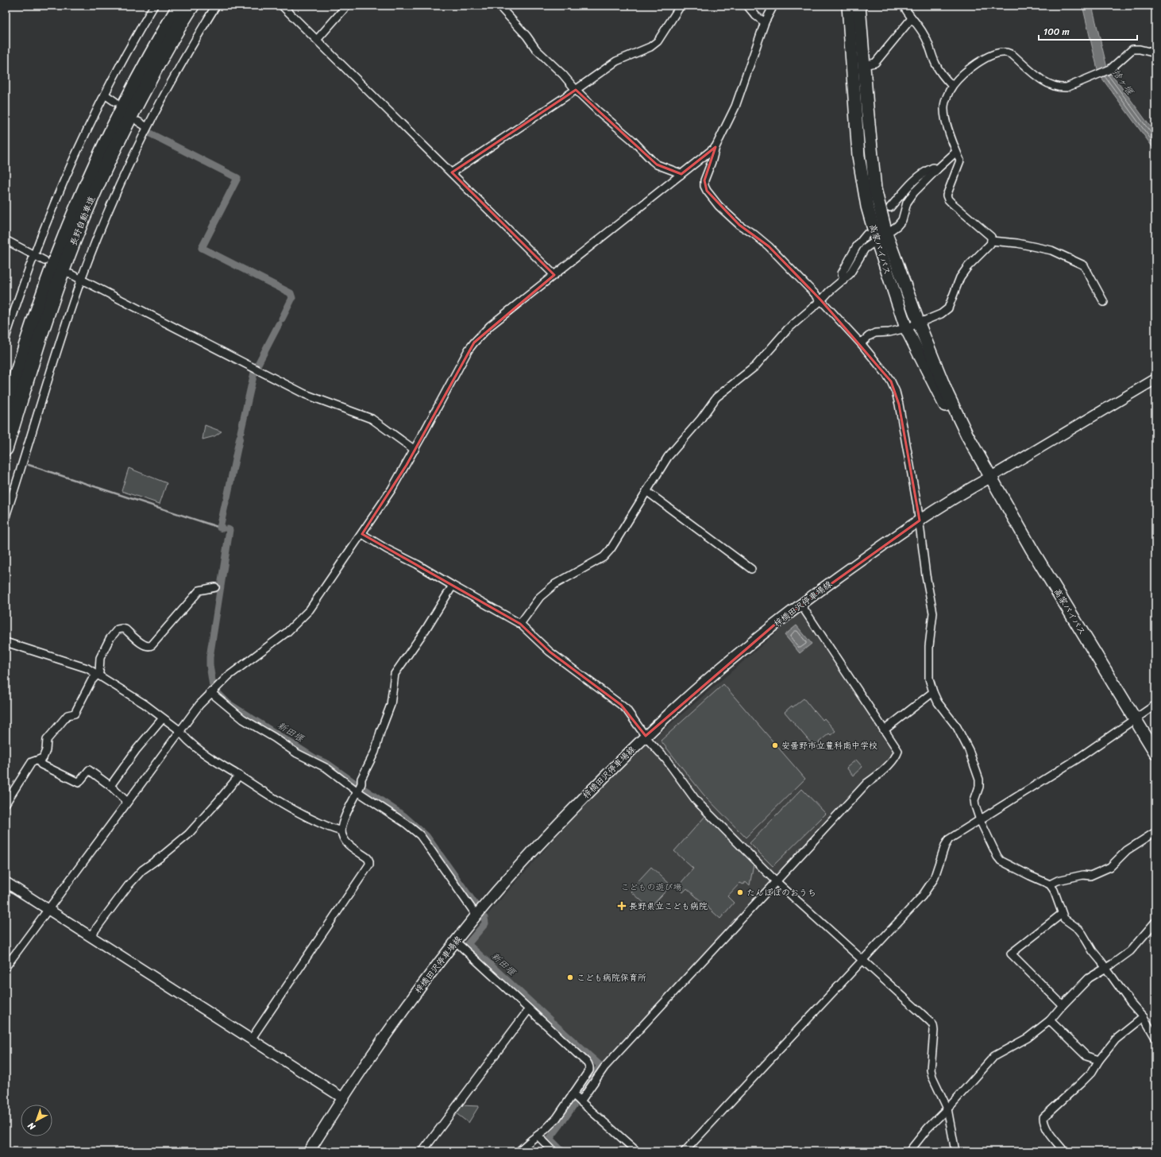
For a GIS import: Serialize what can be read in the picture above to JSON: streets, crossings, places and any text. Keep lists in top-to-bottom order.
{
  "streets": {
    "highway": ["長野自動車道", "高家バイパス"],
    "main road": ["梓橋田沢停車場線"]
  },
  "crossings": [
    ["高家バイパス", "梓橋田沢停車場線"]
  ],
  "water": ["捨ヶ堰", "新田堰"],
  "parks": ["こどもの遊び場"],
  "places": {
    "other": ["安曇野市立豊科南中学校", "たんぽぽのおうち", "こども病院保育所"],
    "health": ["長野県立こども病院"]
  },
  "scale_bar": "100 m",
  "north": "bottom left"
}
